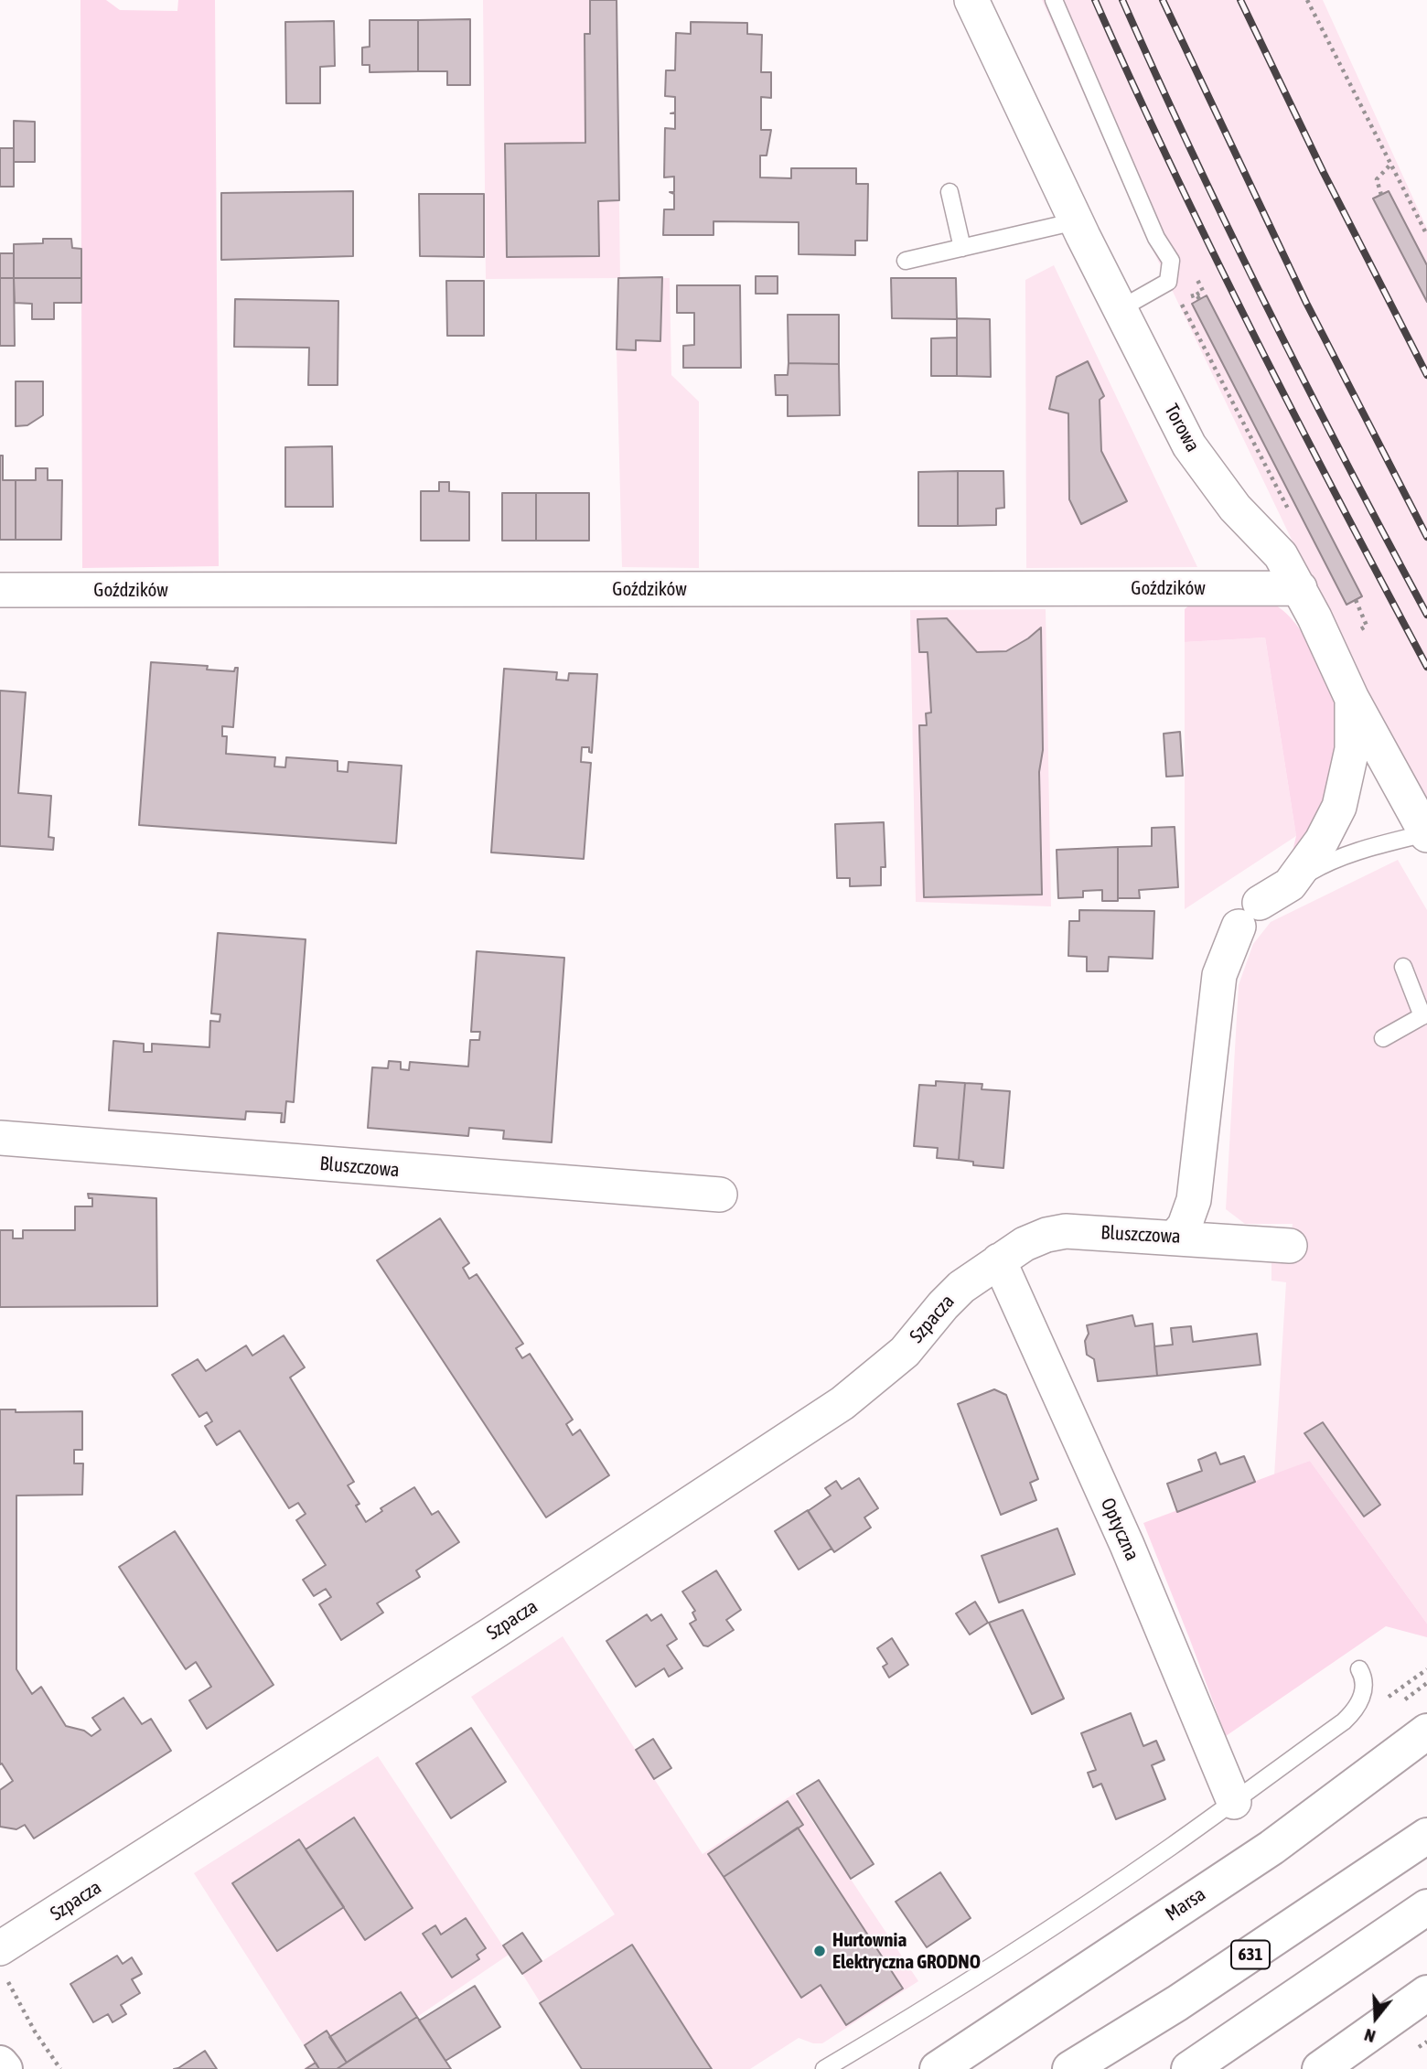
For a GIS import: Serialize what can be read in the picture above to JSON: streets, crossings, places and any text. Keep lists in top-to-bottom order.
{
  "streets": {
    "main road": ["Marsa", "631"],
    "street": [
      "Torowa",
      "Goździków",
      "Bluszczowa",
      "Szpacza",
      "Optyczna"
    ]
  },
  "crossings": [
    ["Torowa", "Goździków"],
    ["Bluszczowa", "Szpacza"],
    ["Bluszczowa", "Optyczna"],
    ["Szpacza", "Optyczna"]
  ],
  "places": ["Hurtownia Elektryczna GRODNO"],
  "north": "bottom"
}
